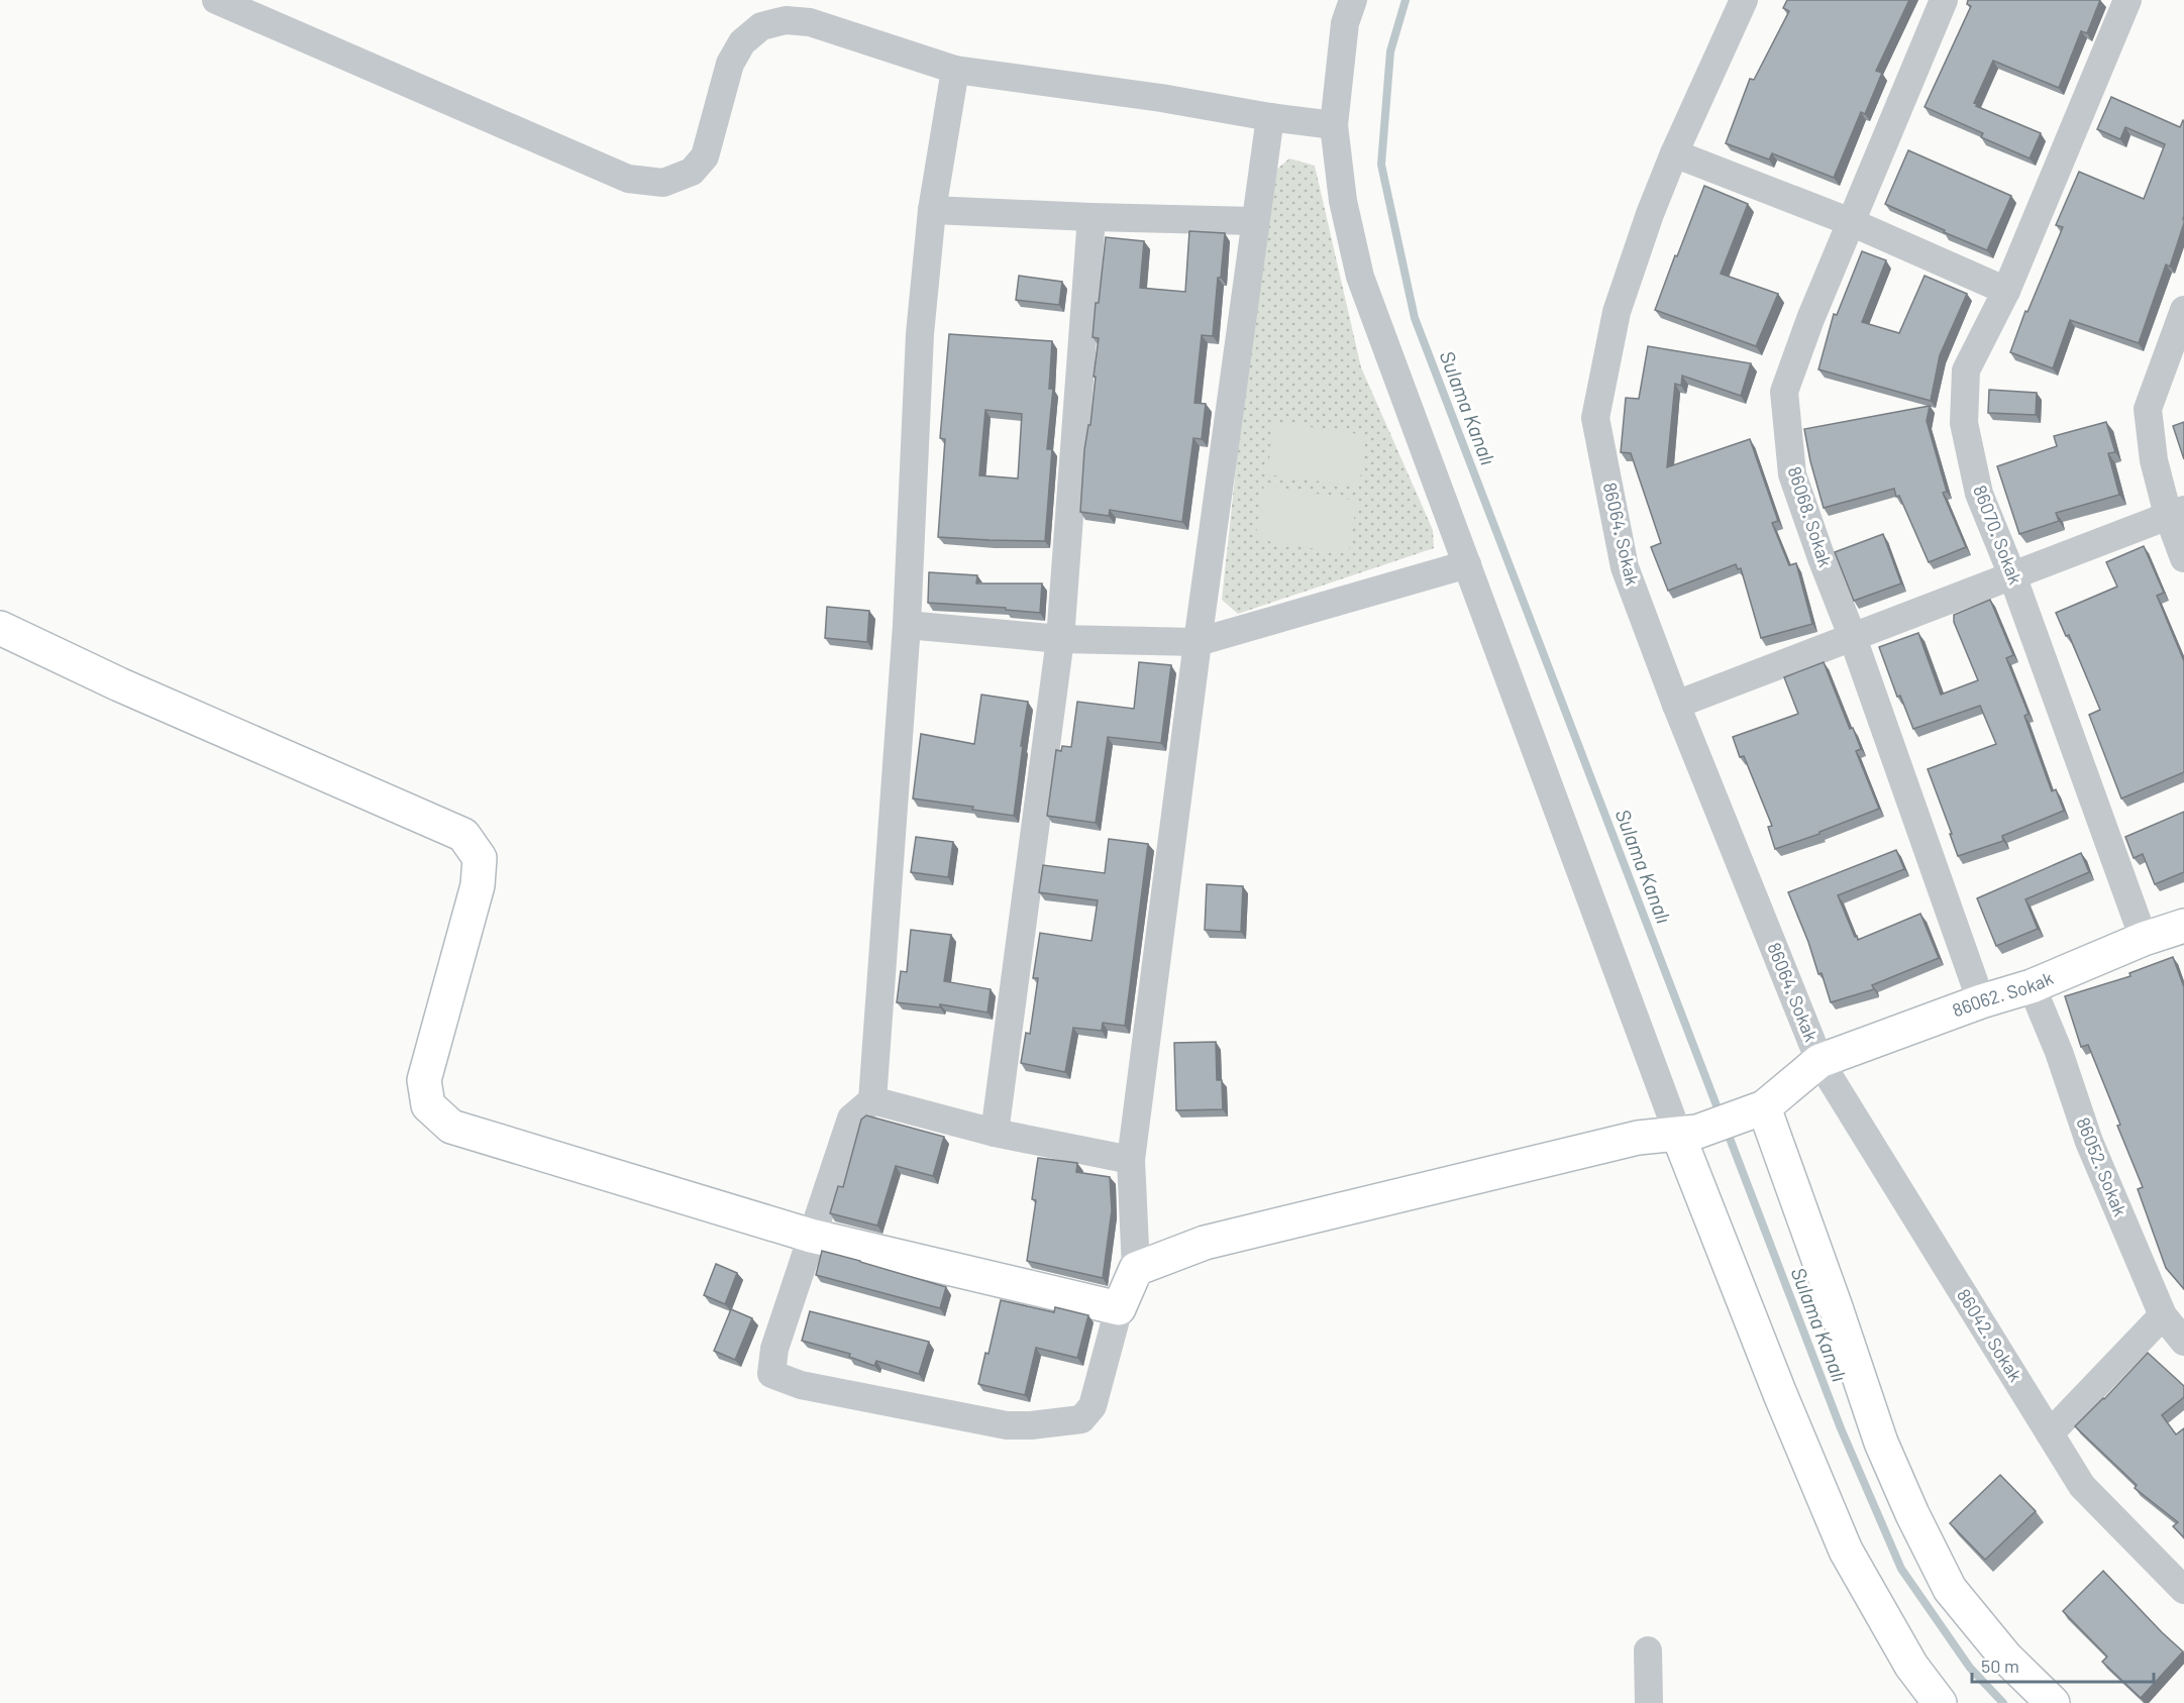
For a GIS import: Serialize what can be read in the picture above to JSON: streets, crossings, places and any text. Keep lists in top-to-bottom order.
{
  "streets": {
    "main road": ["86062. Sokak"],
    "street": [
      "86068. Sokak",
      "86064. Sokak",
      "86070. Sokak",
      "86052. Sokak",
      "86042. Sokak"
    ]
  },
  "crossings": [
    ["86068. Sokak", "86062. Sokak"],
    ["86064. Sokak", "86062. Sokak"],
    ["86064. Sokak", "86042. Sokak"],
    ["86070. Sokak", "86062. Sokak"],
    ["86062. Sokak", "86052. Sokak"],
    ["86062. Sokak", "86042. Sokak"]
  ],
  "water": ["Sulama Kanalı"],
  "scale_bar": "50 m"
}
